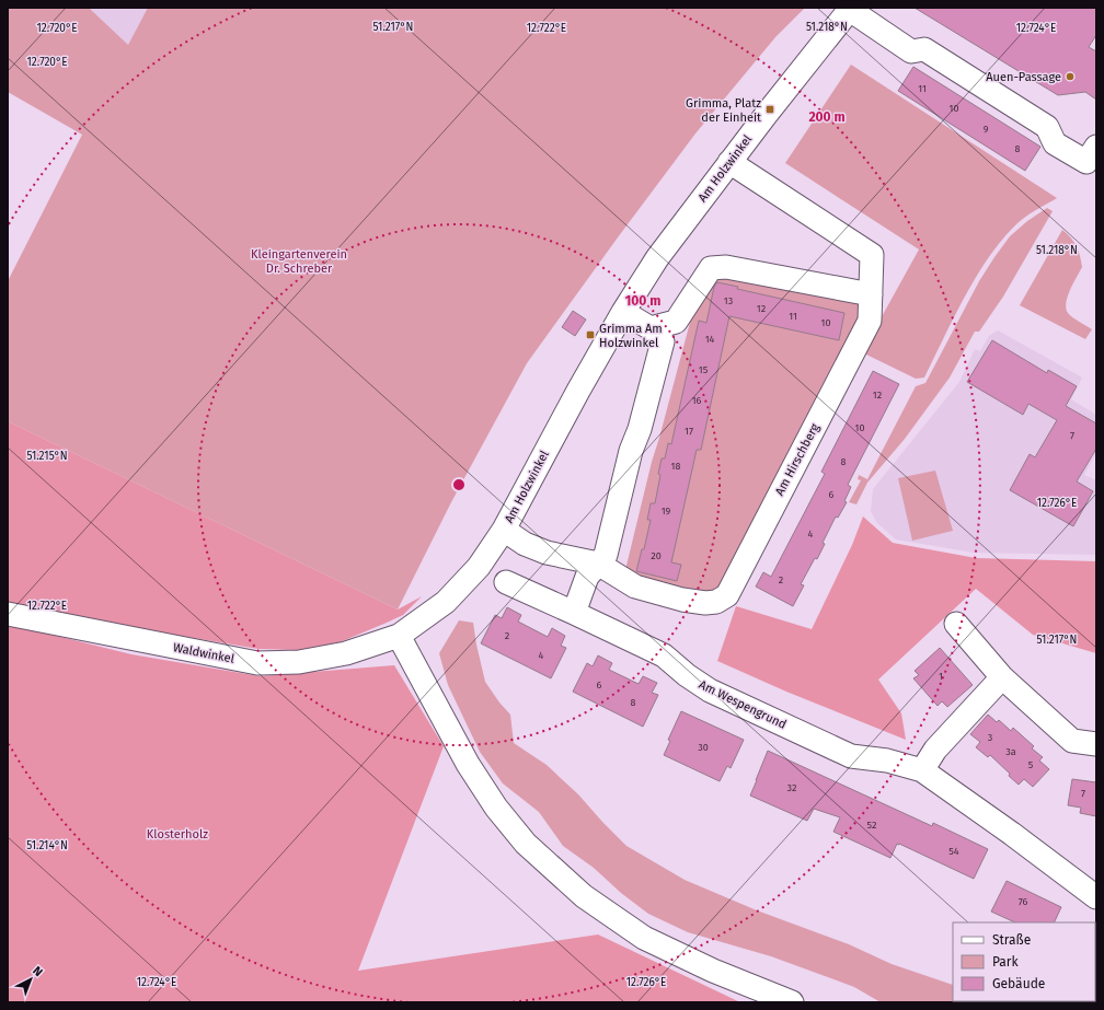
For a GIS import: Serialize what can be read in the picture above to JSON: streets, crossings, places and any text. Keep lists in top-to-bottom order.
{
  "streets": {
    "street": [
      "Am Holzwinkel",
      "Am Hirschberg",
      "Waldwinkel",
      "Am Wespengrund"
    ]
  },
  "crossings": [
    ["Am Holzwinkel", "Am Hirschberg"],
    ["Am Holzwinkel", "Waldwinkel"]
  ],
  "parks": ["Kleingartenverein Dr. Schreber", "Klosterholz"],
  "places": {
    "other": ["Auen-Passage"],
    "transit": ["Grimma, Platz der Einheit", "Grimma Am Holzwinkel"]
  },
  "house_numbers": [
    "11",
    "10",
    "9",
    "8",
    "13",
    "12",
    "11",
    "10",
    "14",
    "15",
    "12",
    "16",
    "10",
    "17",
    "7",
    "8",
    "18",
    "6",
    "19",
    "4",
    "20",
    "2",
    "2",
    "4",
    "1",
    "6",
    "8",
    "3",
    "30",
    "3a",
    "5",
    "32",
    "7",
    "52",
    "54",
    "76"
  ],
  "legend": ["Straße", "Park", "Gebäude"],
  "north": "top right",
  "coordinates": [
    "51.217°N",
    "51.218°N",
    "12.720°E",
    "12.722°E",
    "12.724°E",
    "51.215°N",
    "12.726°E",
    "51.214°N"
  ],
  "rings": ["200 m", "100 m"]
}
